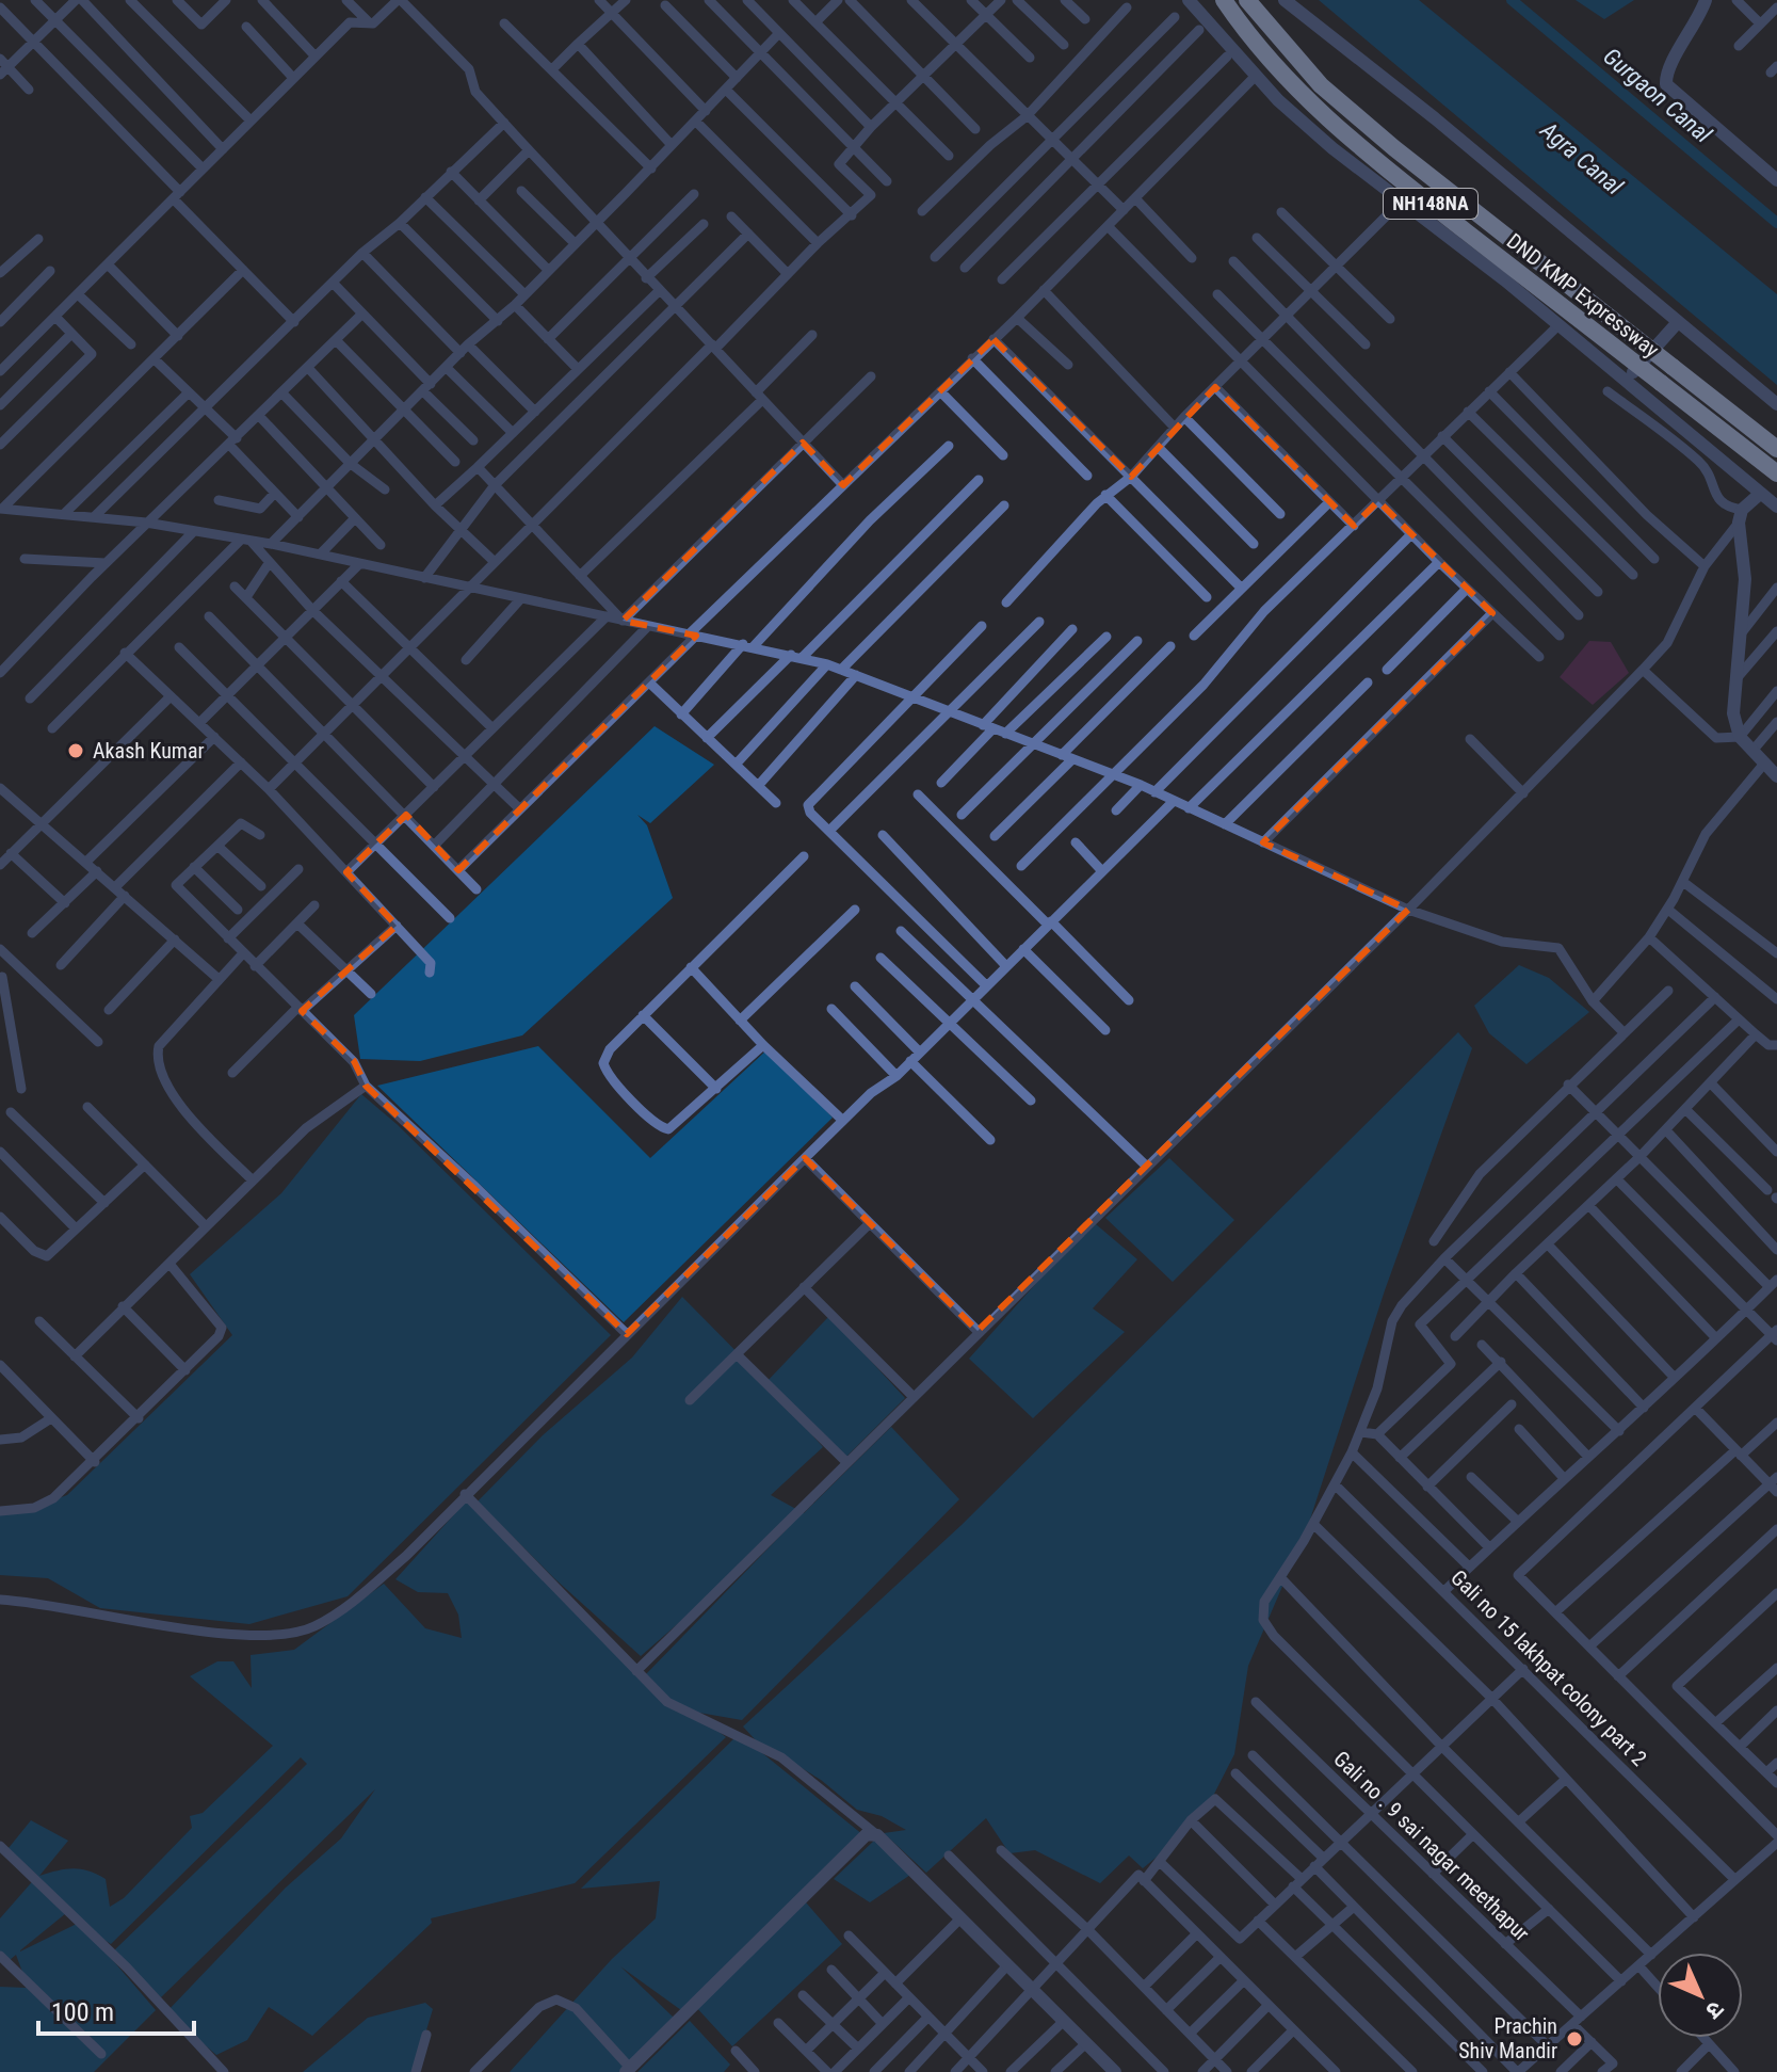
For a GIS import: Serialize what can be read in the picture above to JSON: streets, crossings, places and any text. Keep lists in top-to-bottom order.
{
  "streets": {
    "highway": ["NH148NA", "DND KMP Expressway"],
    "street": ["Gali no 15 lakhpat colony part 2", "Gali no . 9 sai nagar meethapur"]
  },
  "water": ["Gurgaon Canal", "Agra Canal"],
  "places": ["Akash Kumar", "Prachin Shiv Mandir"],
  "scale_bar": "100 m",
  "north": "bottom right"
}
